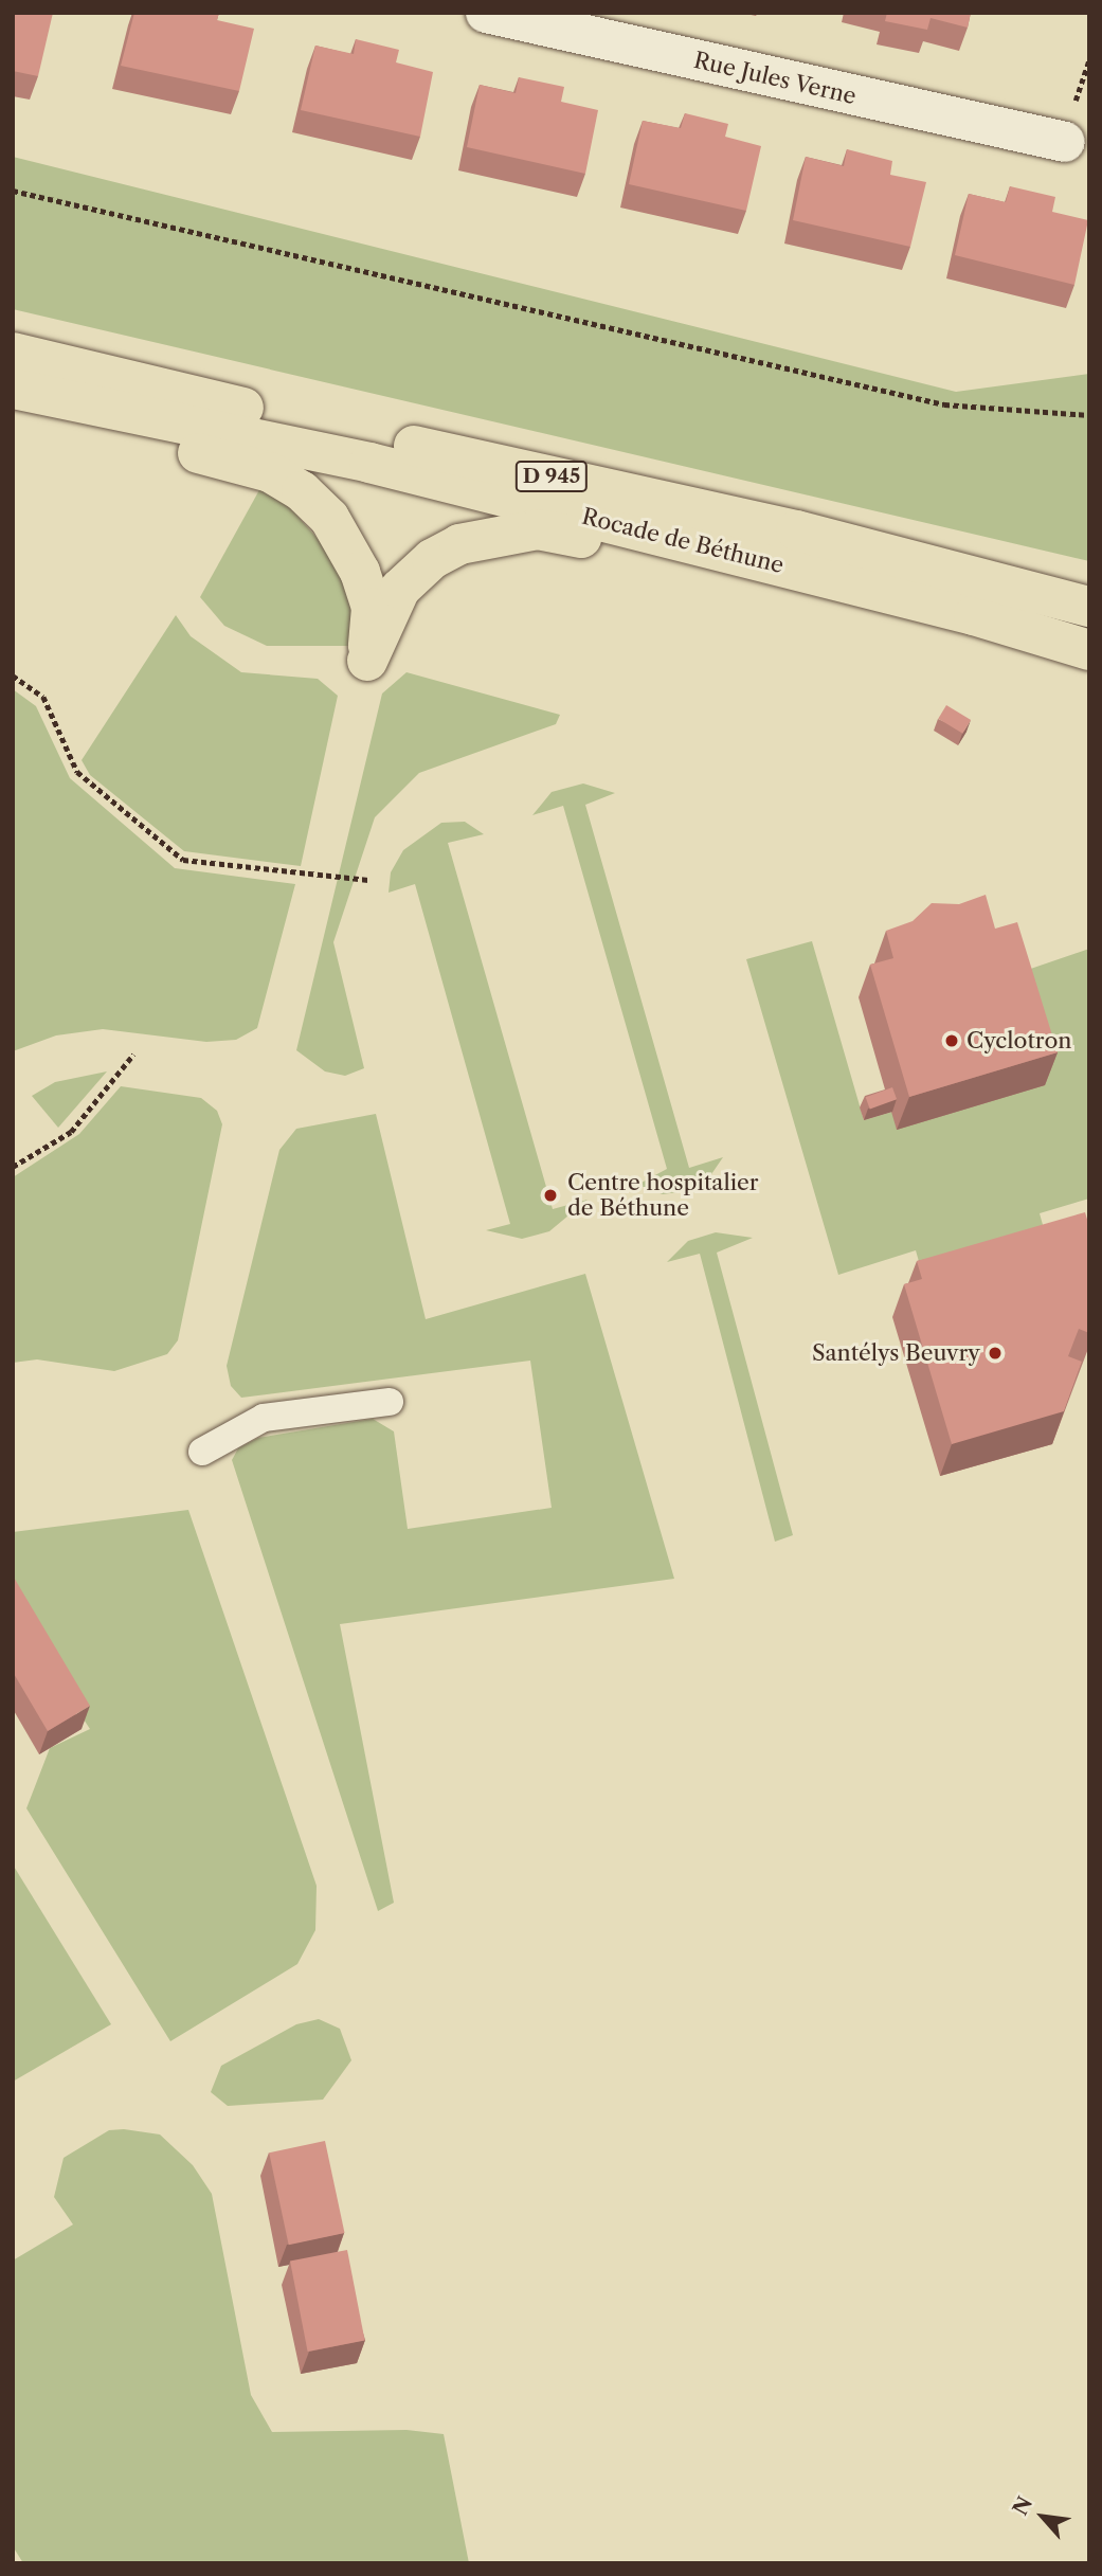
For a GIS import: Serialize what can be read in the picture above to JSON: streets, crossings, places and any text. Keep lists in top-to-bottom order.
{
  "streets": {
    "main road": ["D 945", "Rocade de Béthune"],
    "street": ["Rue Jules Verne"]
  },
  "places": ["Cyclotron", "Centre hospitalier de Béthune", "Santélys Beuvry"],
  "north": "top left"
}
